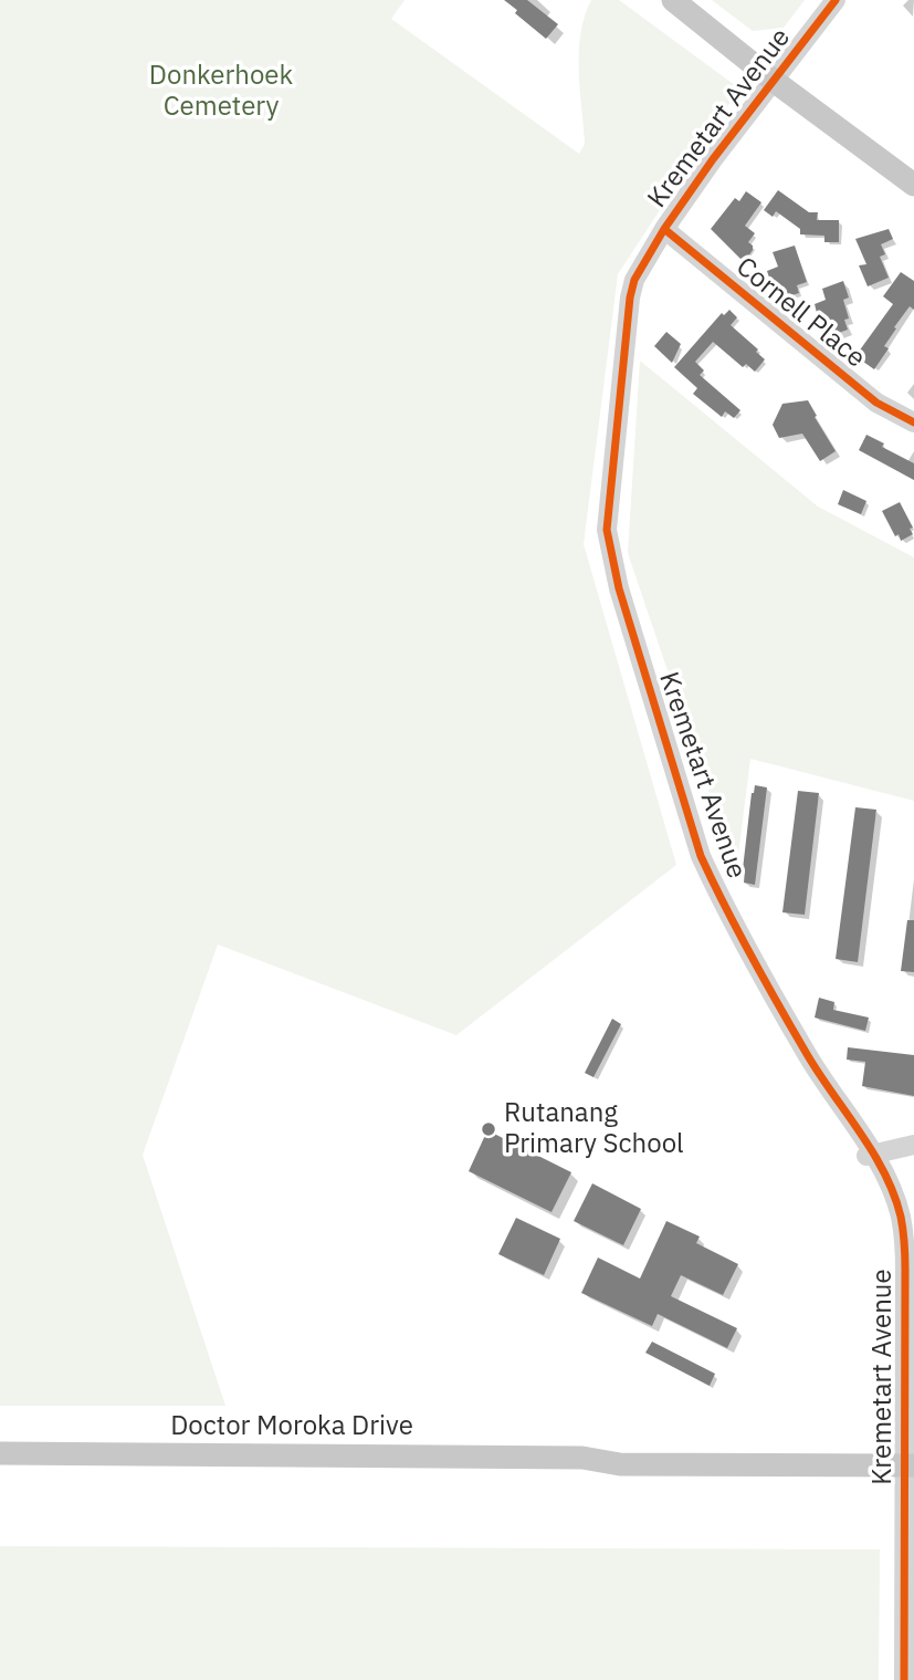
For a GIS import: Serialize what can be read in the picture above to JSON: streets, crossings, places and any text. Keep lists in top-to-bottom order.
{
  "streets": {
    "main road": ["Doctor Moroka Drive"],
    "street": ["Kremetart Avenue", "Cornell Place"]
  },
  "crossings": [
    ["Kremetart Avenue", "Cornell Place"],
    ["Kremetart Avenue", "Doctor Moroka Drive"]
  ],
  "parks": ["Donkerhoek Cemetery"],
  "places": ["Rutanang Primary School"]
}
